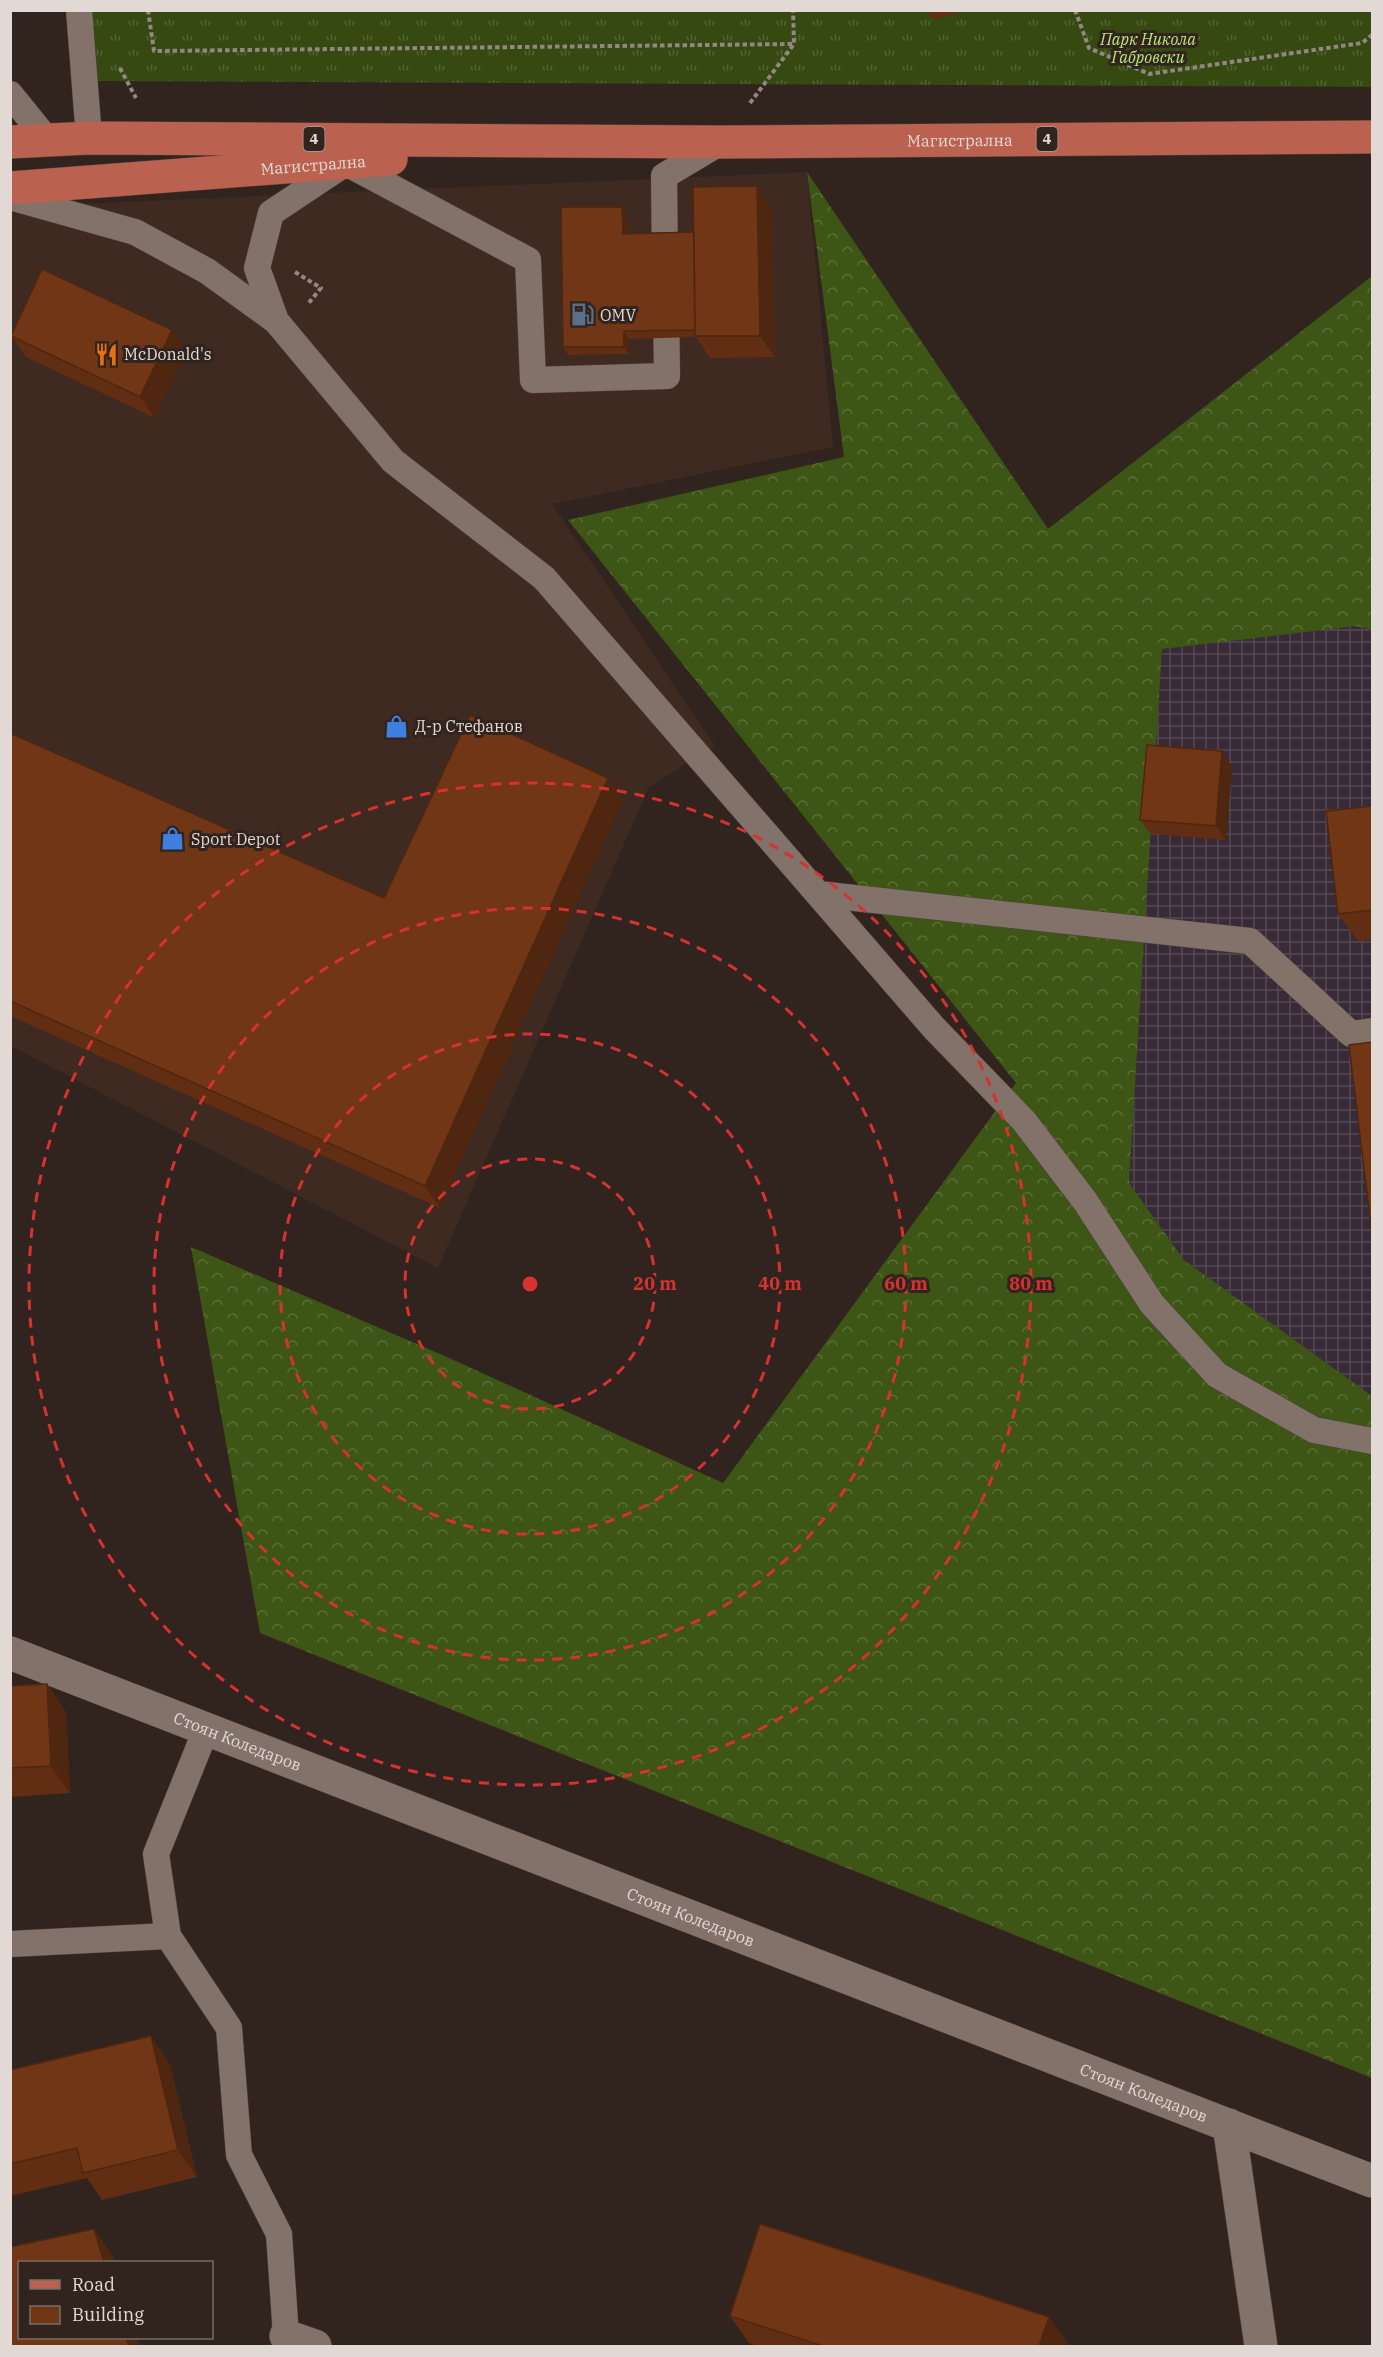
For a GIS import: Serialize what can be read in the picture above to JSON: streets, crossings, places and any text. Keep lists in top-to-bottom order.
{
  "streets": {
    "main road": ["4", "Магистрална"],
    "street": ["Стоян Коледаров"]
  },
  "parks": ["Парк Никола Габровски"],
  "places": {
    "fuel station": ["OMV"],
    "restaurant": ["McDonald's"],
    "shop": ["Д-р Стефанов", "Sport Depot"]
  },
  "legend": ["Road", "Building"],
  "rings": [
    "20 m",
    "40 m",
    "60 m",
    "80 m"
  ]
}
